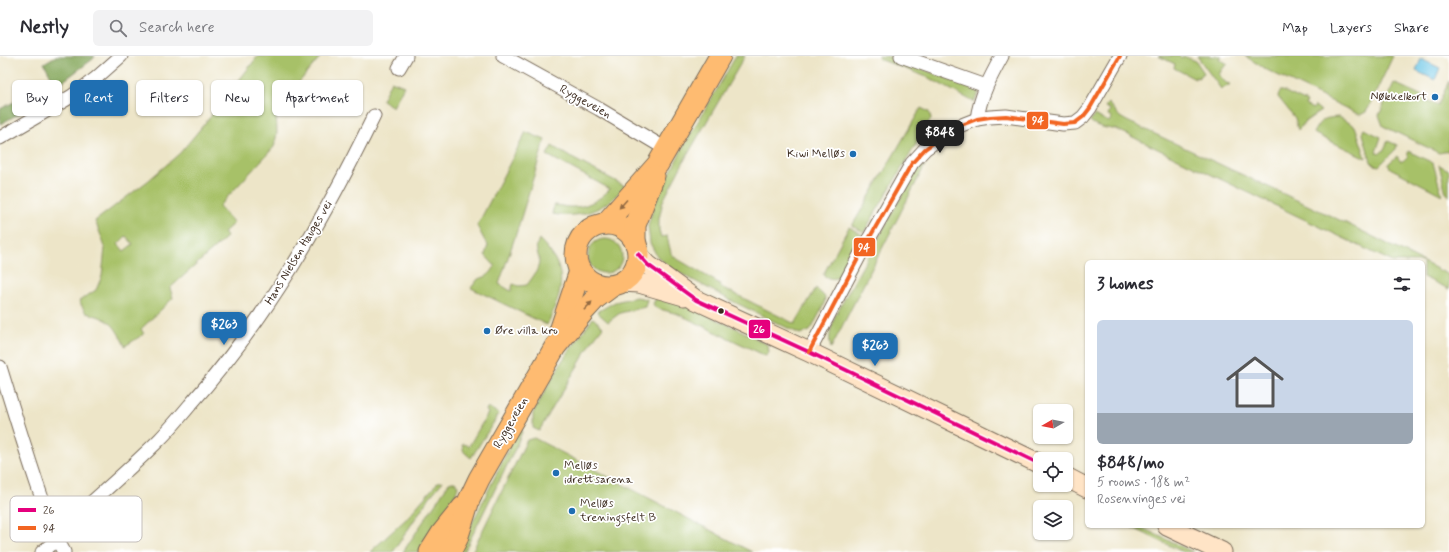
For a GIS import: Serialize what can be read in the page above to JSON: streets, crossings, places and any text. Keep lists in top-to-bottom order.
{
  "streets": {
    "main road": ["Ryggeveien"],
    "street": ["Hans Nielsen Hauges vei"]
  },
  "places": [
    "Nøkkelkort",
    "Kiwi Melløs",
    "Øre villa kro",
    "Melløs idrettsarena",
    "Melløs treningsfelt B"
  ],
  "lines": ["transit line 94", "transit line 26"],
  "legend": ["26", "94"],
  "north": "left",
  "page": {
    "header": "Nestly",
    "search": "Search here",
    "nav": ["Map", "Layers", "Share"],
    "chip": [
      "Buy",
      "Rent",
      "Filters",
      "New",
      "Apartment"
    ],
    "price": ["$848", "$263", "$263"],
    "heading": "3 homes",
    "list": [
      {
        "name": "$848/mo",
        "note": "5 rooms · 188 m² · Rosenvinges vei"
      }
    ]
  }
}
